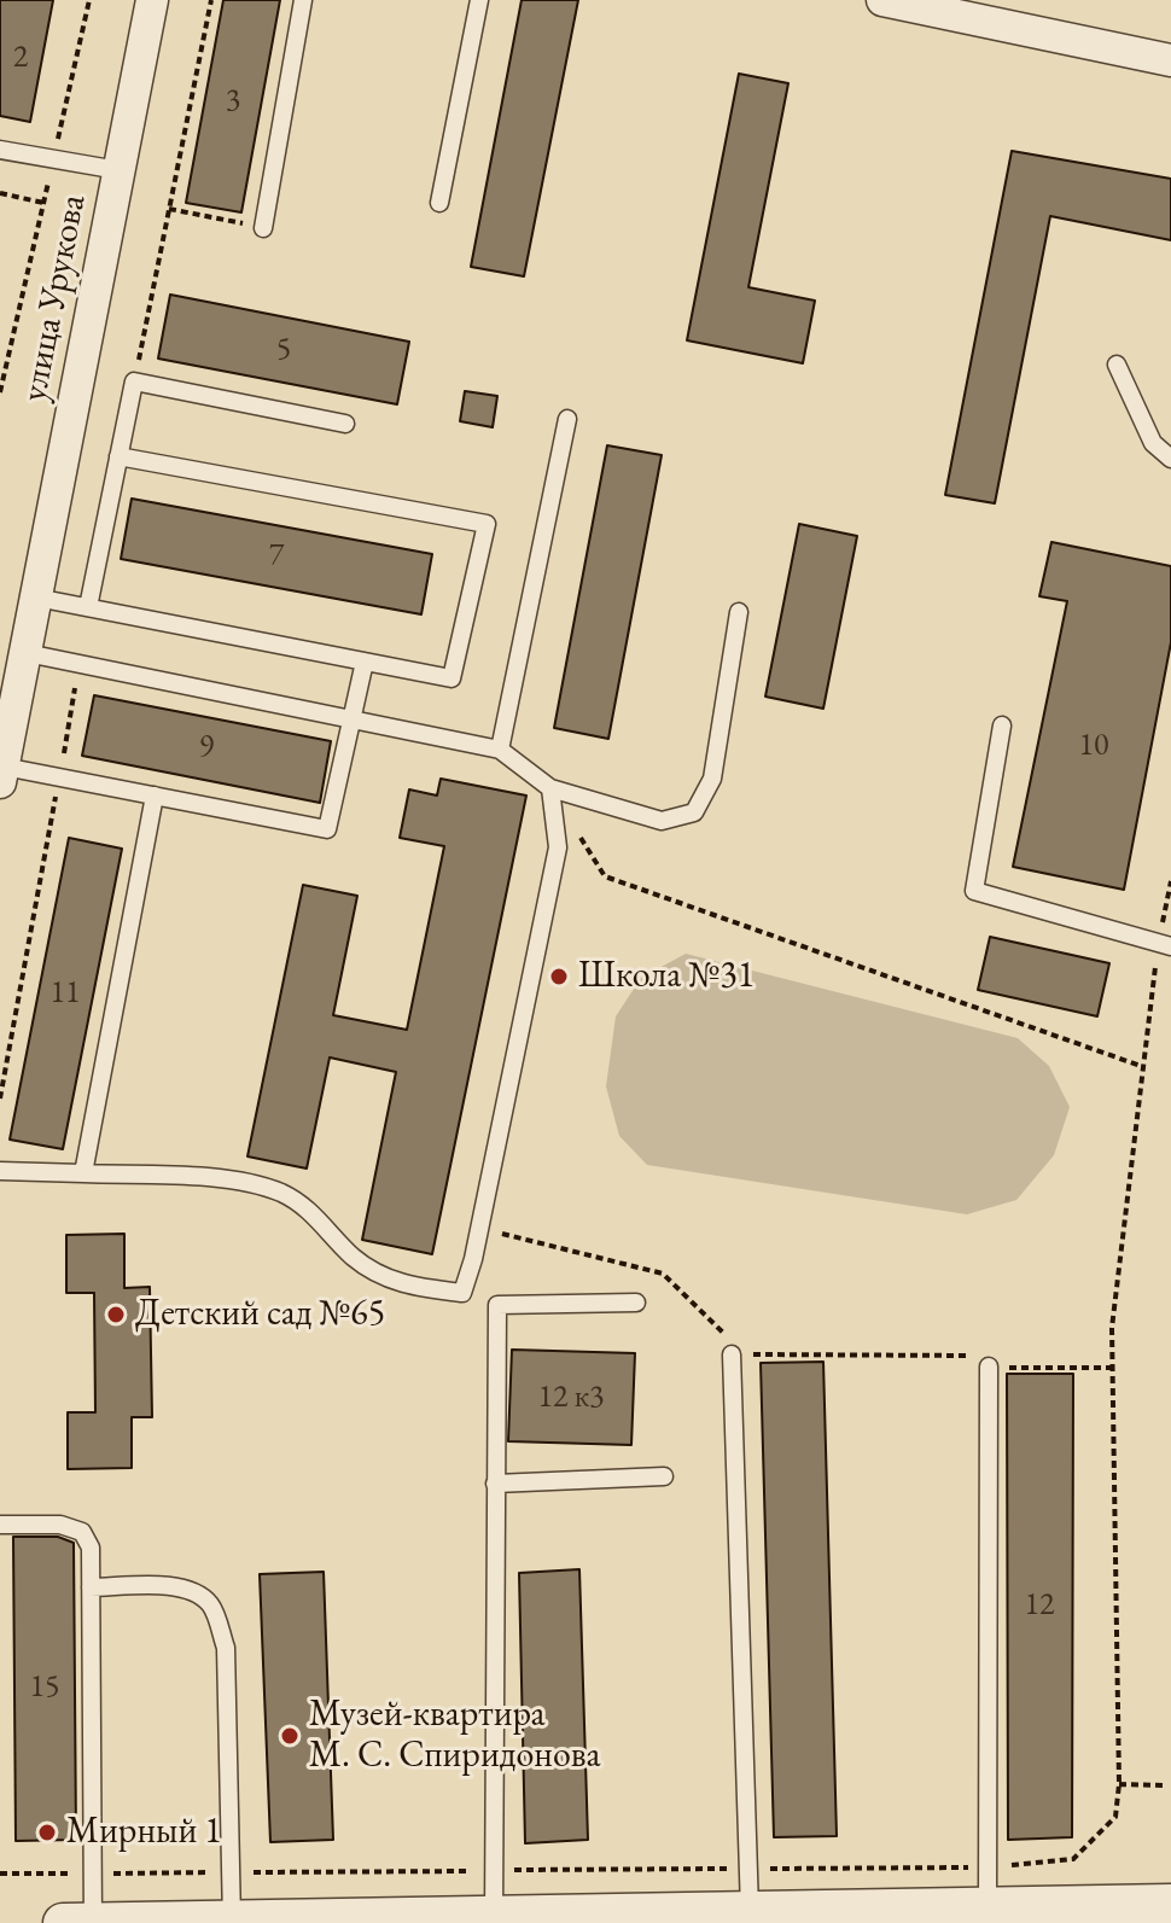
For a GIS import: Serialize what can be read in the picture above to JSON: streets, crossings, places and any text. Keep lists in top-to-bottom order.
{
  "streets": {
    "street": ["улица Урукова"]
  },
  "places": [
    "Школа №31",
    "Детский сад №65",
    "Музей-квартира М. С. Спиридонова",
    "Мирный 1"
  ],
  "house_numbers": [
    "2",
    "3",
    "5",
    "7",
    "10",
    "9",
    "11",
    "12 к3",
    "12",
    "15"
  ]
}
